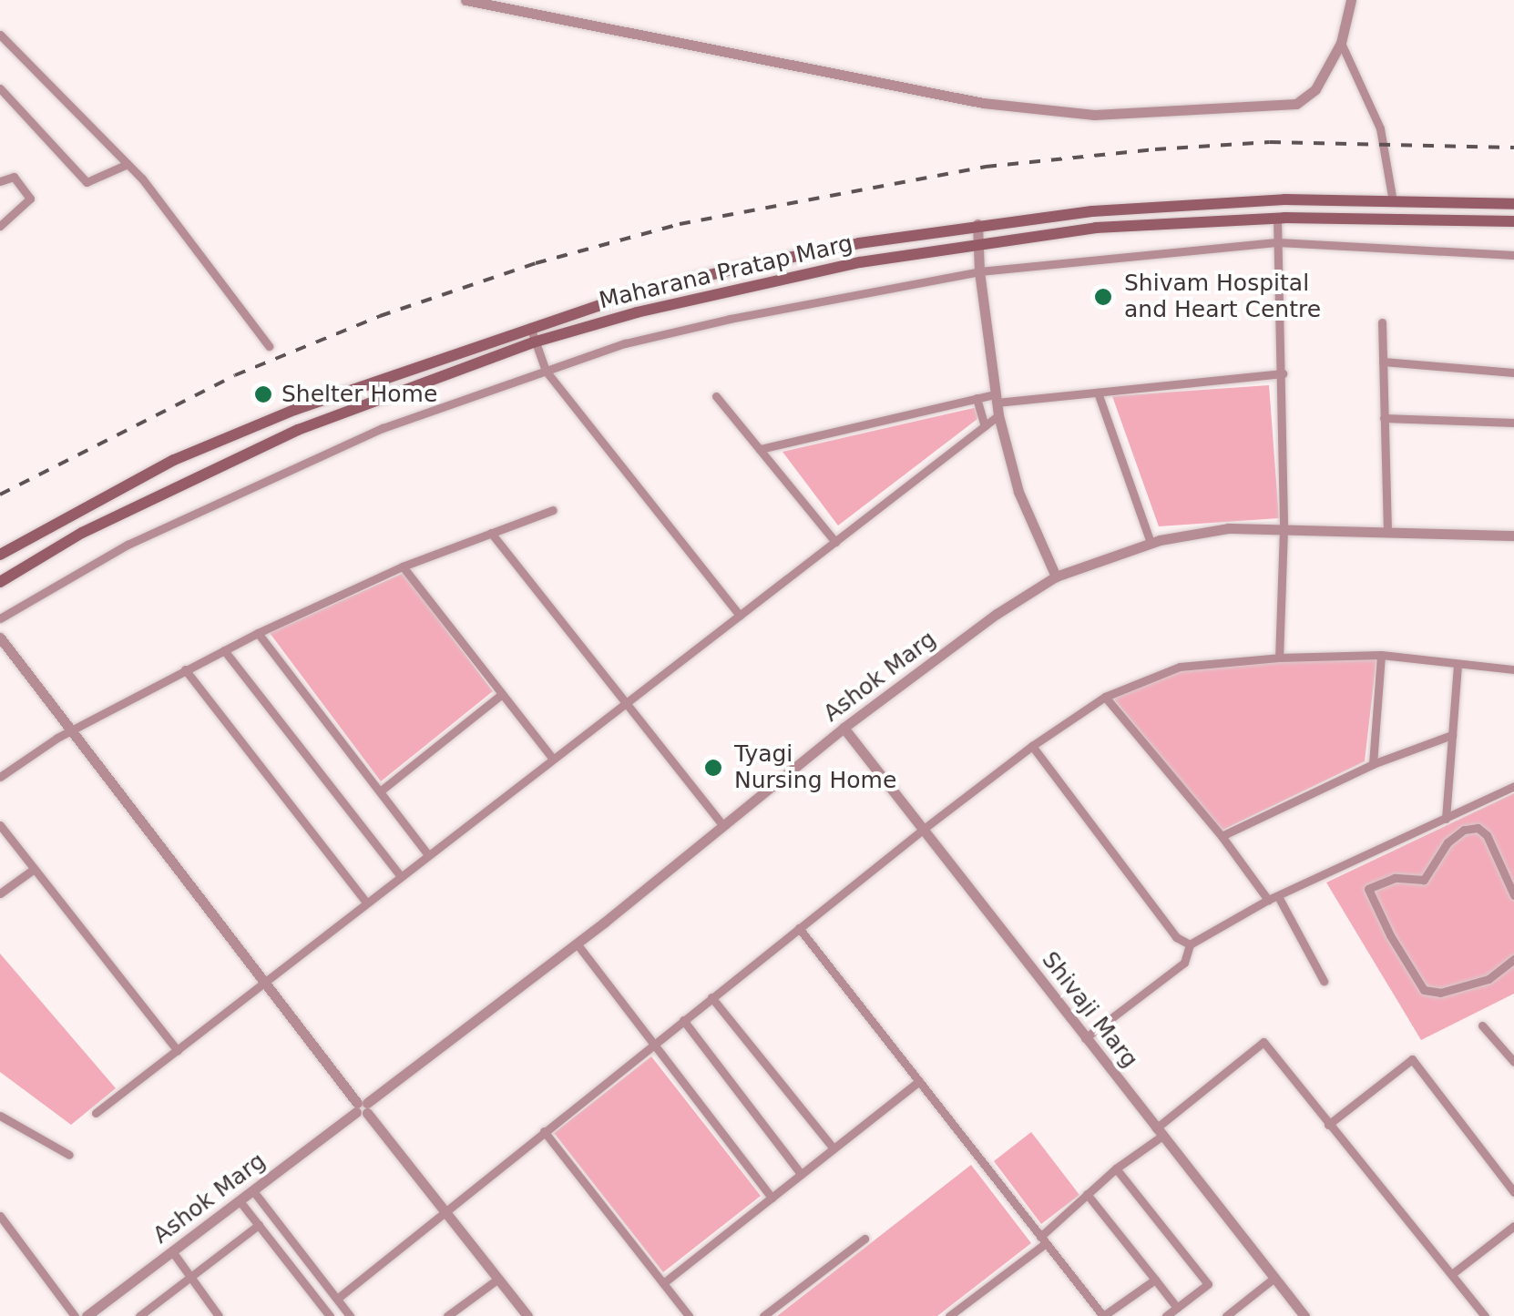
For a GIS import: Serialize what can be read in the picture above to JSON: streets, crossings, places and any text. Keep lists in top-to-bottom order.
{
  "streets": {
    "main road": ["Maharana Pratap Marg"],
    "street": ["Ashok Marg", "Shivaji Marg"]
  },
  "crossings": [
    ["Ashok Marg", "Shivaji Marg"]
  ],
  "places": ["Shivam Hospital and Heart Centre", "Shelter Home", "Tyagi Nursing Home"]
}
